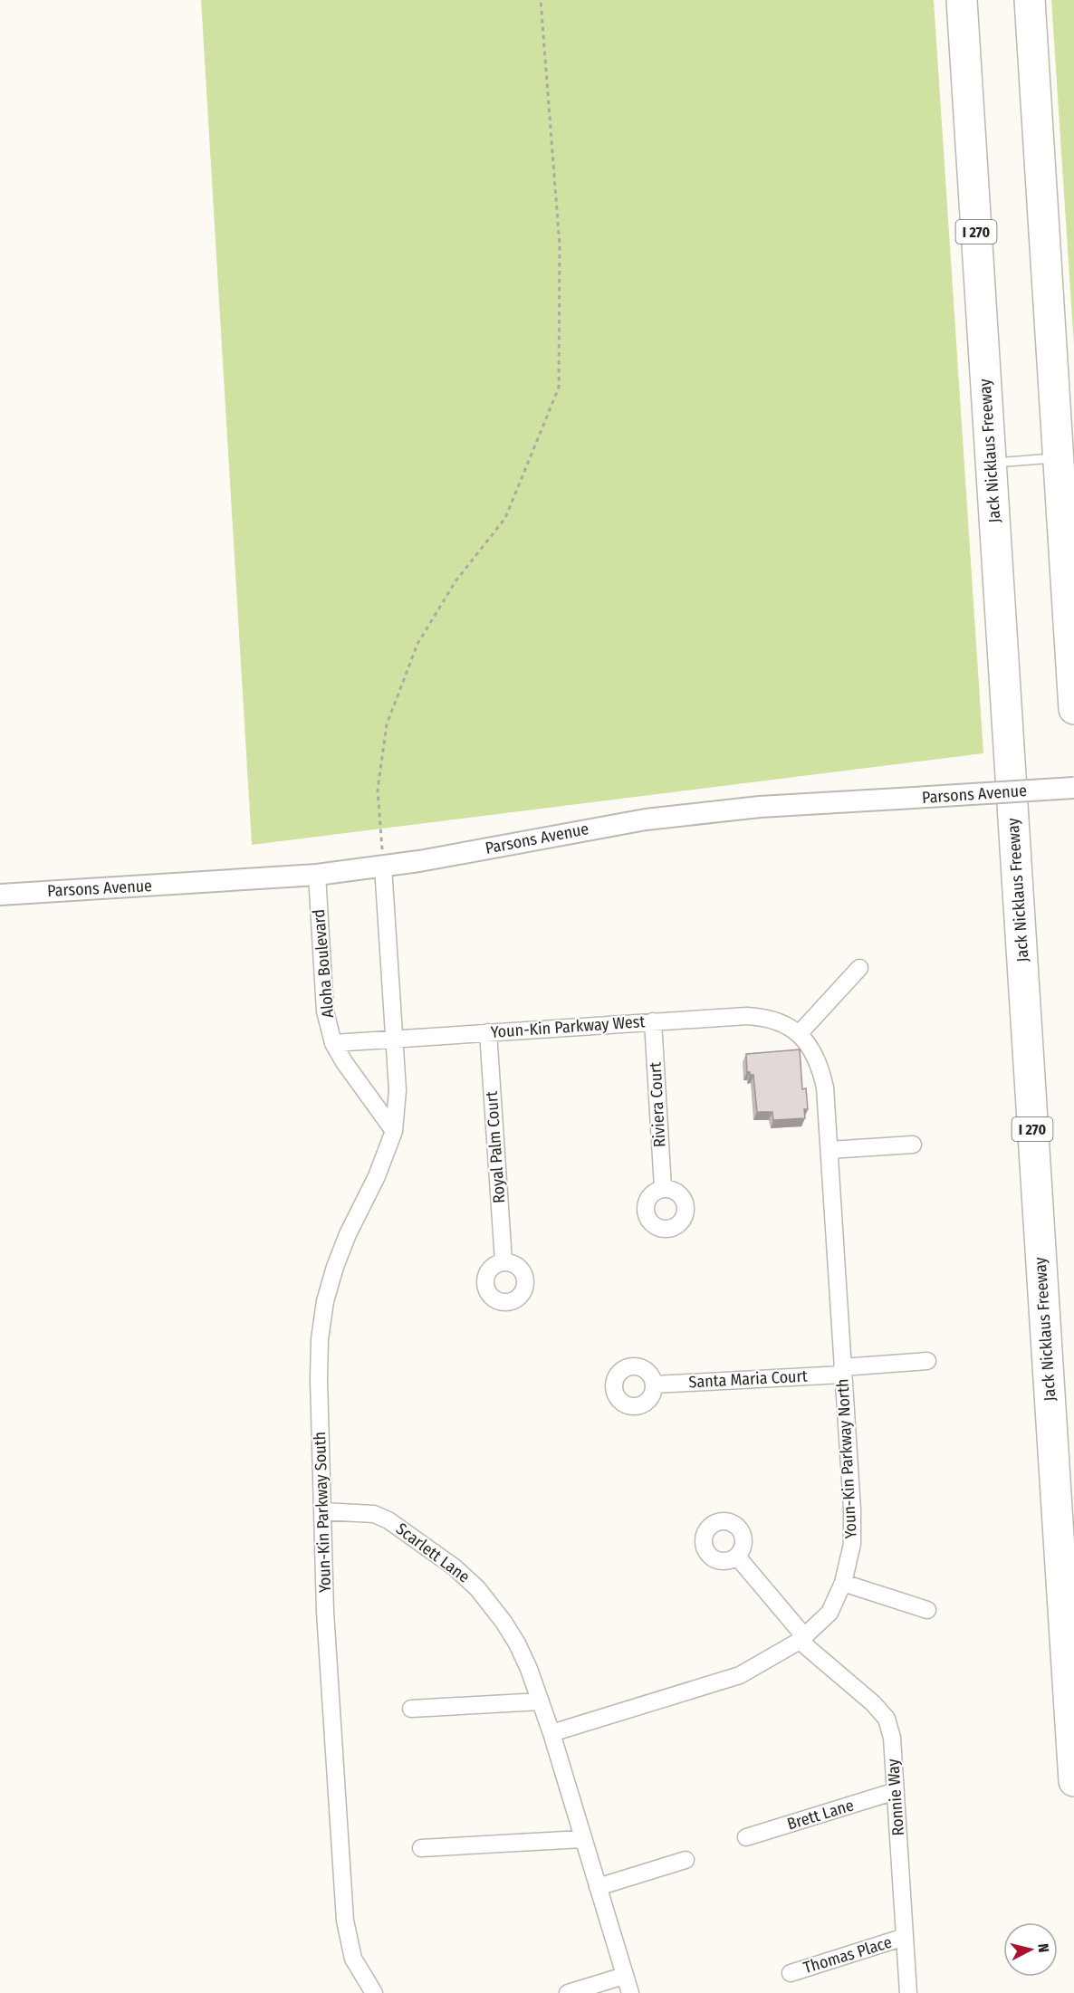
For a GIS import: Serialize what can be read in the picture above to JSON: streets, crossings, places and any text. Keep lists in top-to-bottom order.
{
  "streets": {
    "highway": ["I 270", "Jack Nicklaus Freeway"],
    "street": [
      "Parsons Avenue",
      "Aloha Boulevard",
      "Youn-Kin Parkway West",
      "Riviera Court",
      "Royal Palm Court",
      "Santa Maria Court",
      "Youn-Kin Parkway North",
      "Youn-Kin Parkway South",
      "Scarlett Lane",
      "Ronnie Way",
      "Brett Lane",
      "Thomas Place"
    ]
  },
  "crossings": [
    ["Parsons Avenue", "Aloha Boulevard"],
    ["Aloha Boulevard", "Youn-Kin Parkway West"],
    ["Aloha Boulevard", "Youn-Kin Parkway South"],
    ["Youn-Kin Parkway West", "Riviera Court"],
    ["Youn-Kin Parkway West", "Royal Palm Court"],
    ["Youn-Kin Parkway West", "Youn-Kin Parkway North"],
    ["Youn-Kin Parkway West", "Youn-Kin Parkway South"],
    ["Santa Maria Court", "Youn-Kin Parkway North"],
    ["Youn-Kin Parkway North", "Scarlett Lane"],
    ["Youn-Kin Parkway North", "Ronnie Way"],
    ["Youn-Kin Parkway South", "Scarlett Lane"],
    ["Ronnie Way", "Brett Lane"],
    ["Ronnie Way", "Thomas Place"]
  ],
  "north": "right"
}
